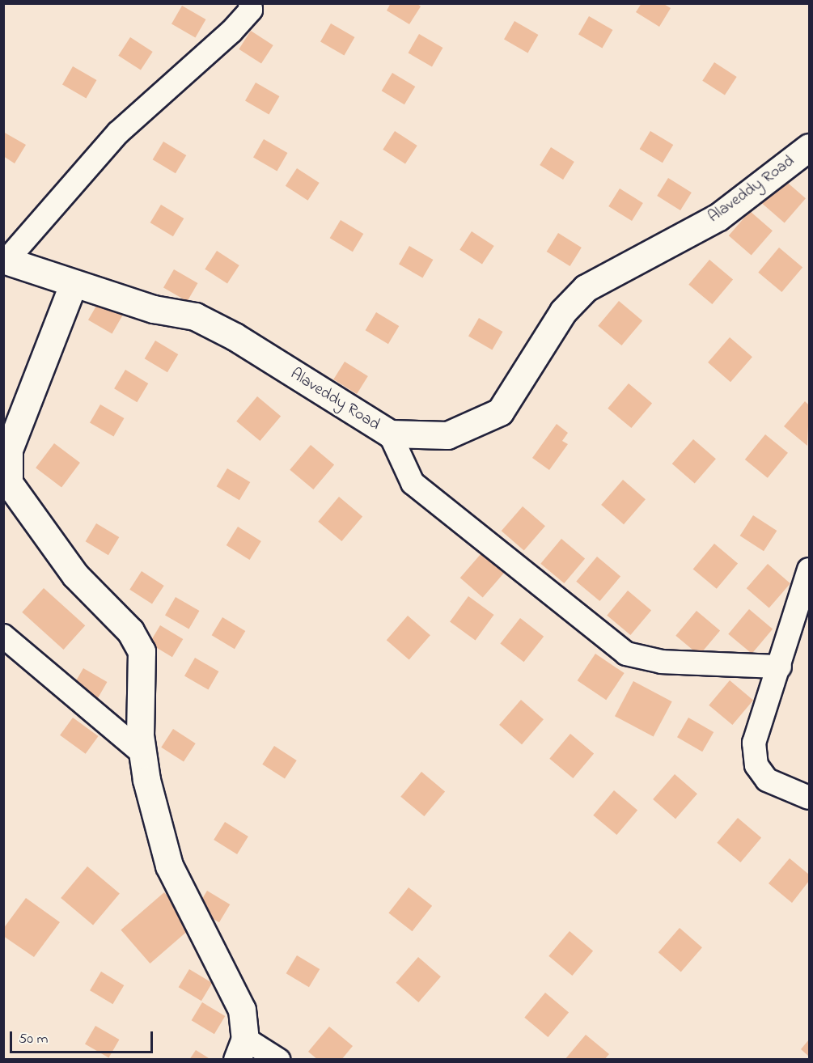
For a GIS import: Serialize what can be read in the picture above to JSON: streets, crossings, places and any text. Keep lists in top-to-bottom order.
{
  "streets": {
    "street": ["Alaveddy Road"]
  },
  "scale_bar": "50 m"
}
